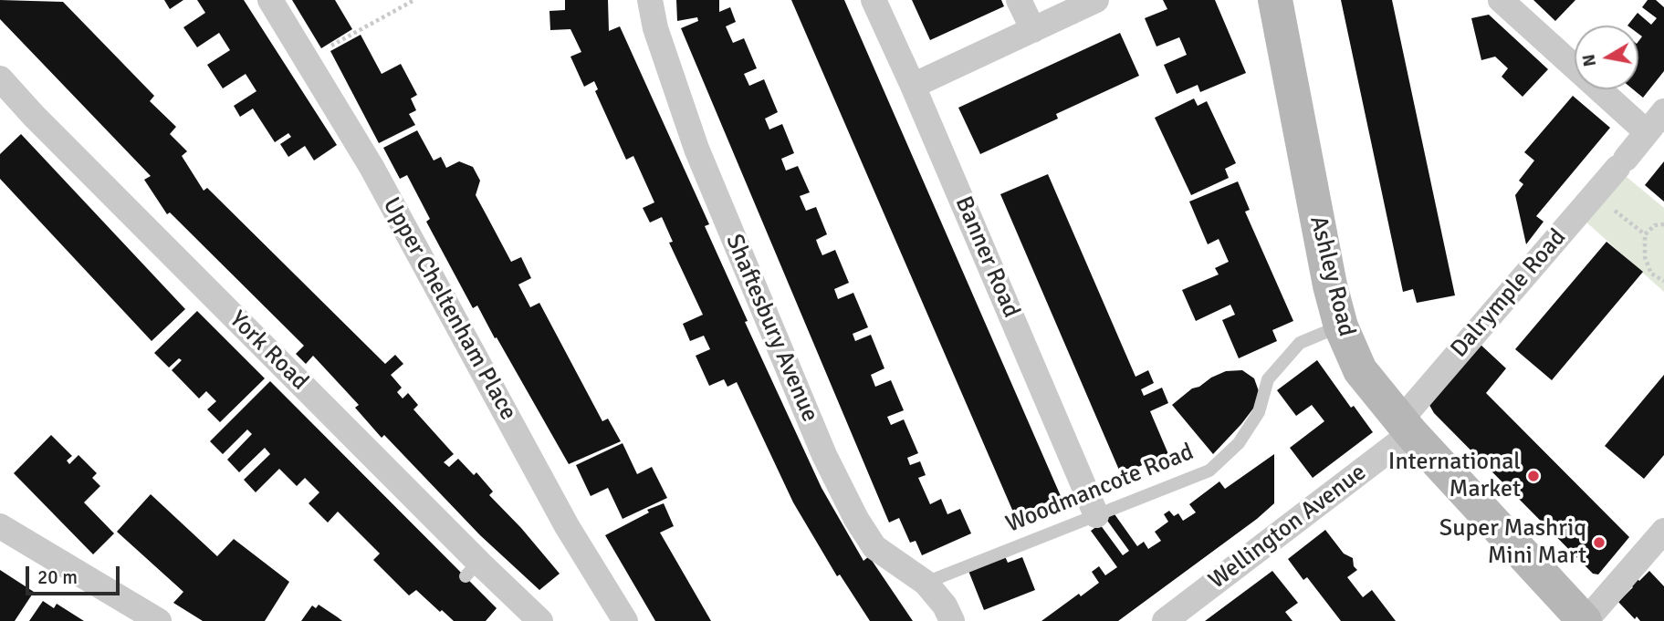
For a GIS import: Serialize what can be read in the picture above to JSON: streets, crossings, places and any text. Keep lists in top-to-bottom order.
{
  "streets": {
    "main road": ["Ashley Road"],
    "street": [
      "Banner Road",
      "Dalrymple Road",
      "Upper Cheltenham Place",
      "Shaftesbury Avenue",
      "York Road",
      "Wellington Avenue"
    ],
    "lane": ["Woodmancote Road"]
  },
  "crossings": [
    ["Banner Road", "Woodmancote Road"],
    ["Ashley Road", "Dalrymple Road"],
    ["Ashley Road", "Woodmancote Road"],
    ["Ashley Road", "Wellington Avenue"],
    ["Dalrymple Road", "Wellington Avenue"],
    ["Shaftesbury Avenue", "Woodmancote Road"]
  ],
  "places": ["International Market", "Super Mashriq Mini Mart"],
  "scale_bar": "20 m",
  "north": "left"
}
